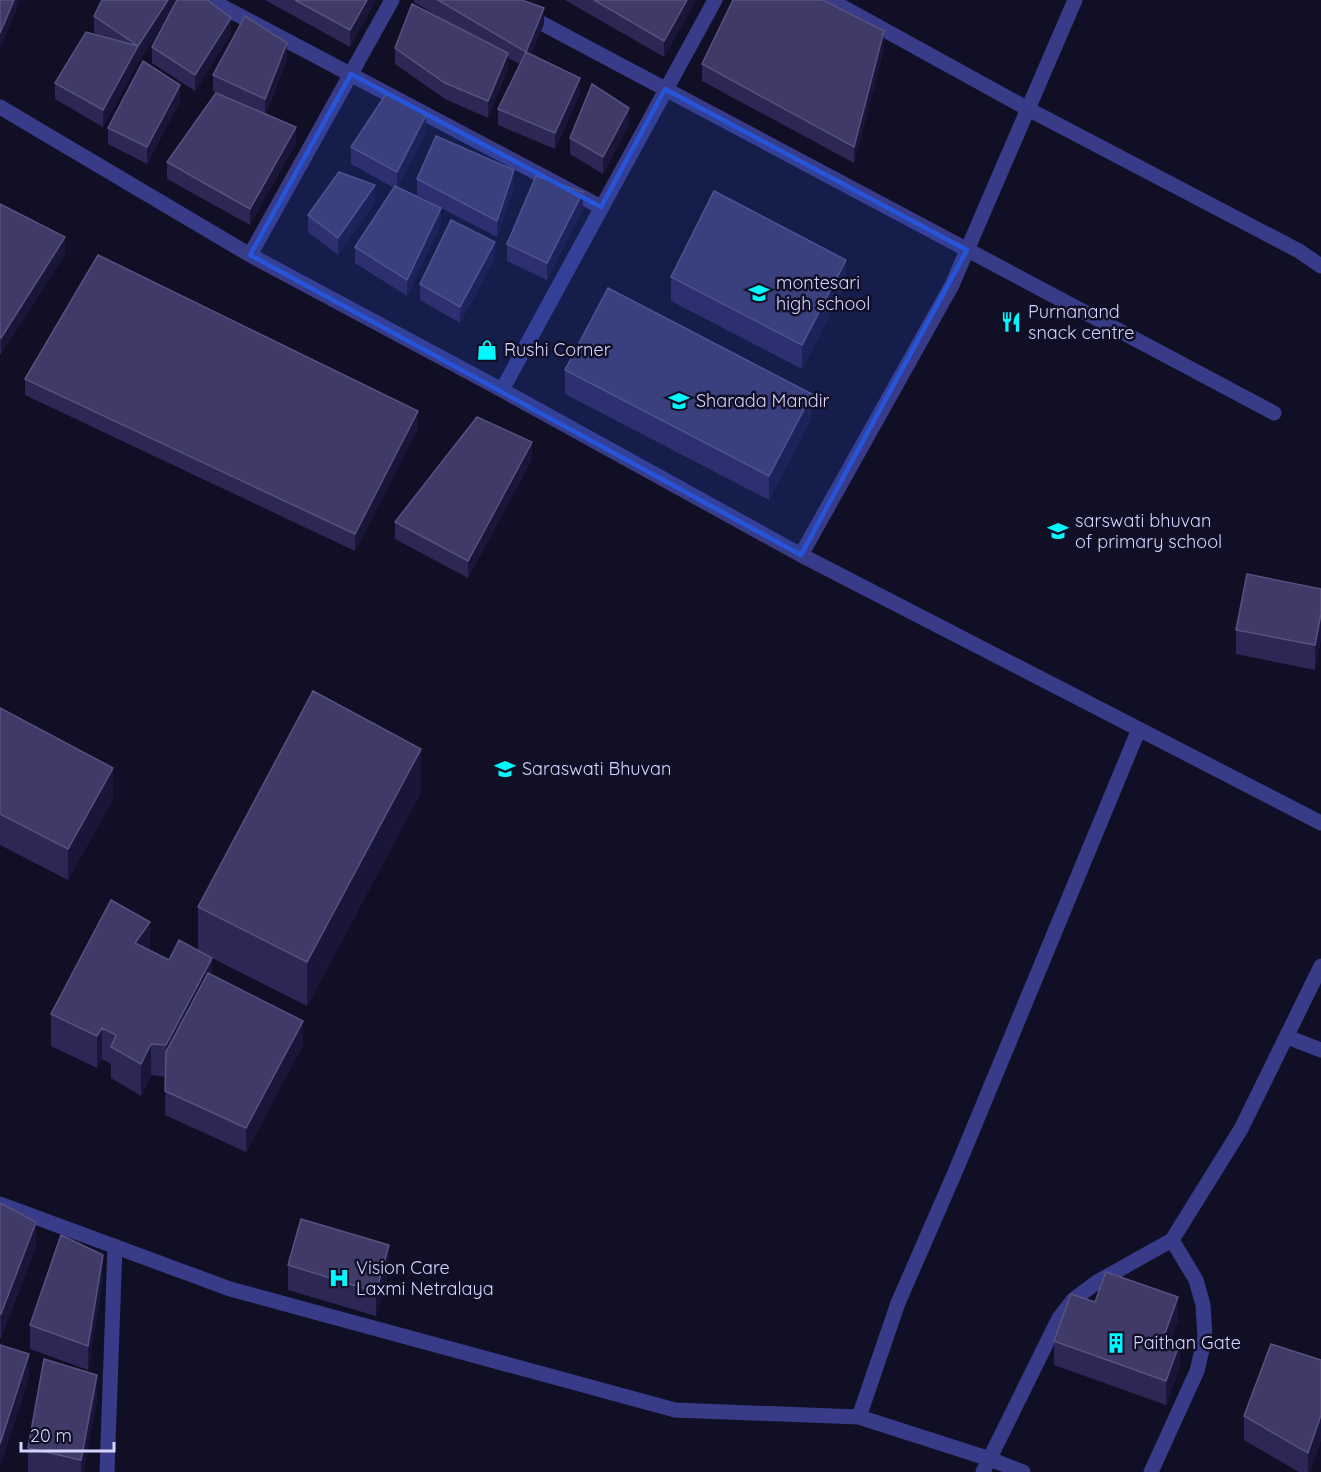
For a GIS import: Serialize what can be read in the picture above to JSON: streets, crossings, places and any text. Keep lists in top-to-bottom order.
{
  "places": {
    "school or university": [
      "montesari high school",
      "Sharada Mandir",
      "sarswati bhuvan of primary school",
      "Saraswati Bhuvan"
    ],
    "restaurant": ["Purnanand snack centre"],
    "shop": ["Rushi Corner"],
    "hospital": ["Vision Care Laxmi Netralaya"],
    "building": ["Paithan Gate"]
  },
  "scale_bar": "20 m"
}
